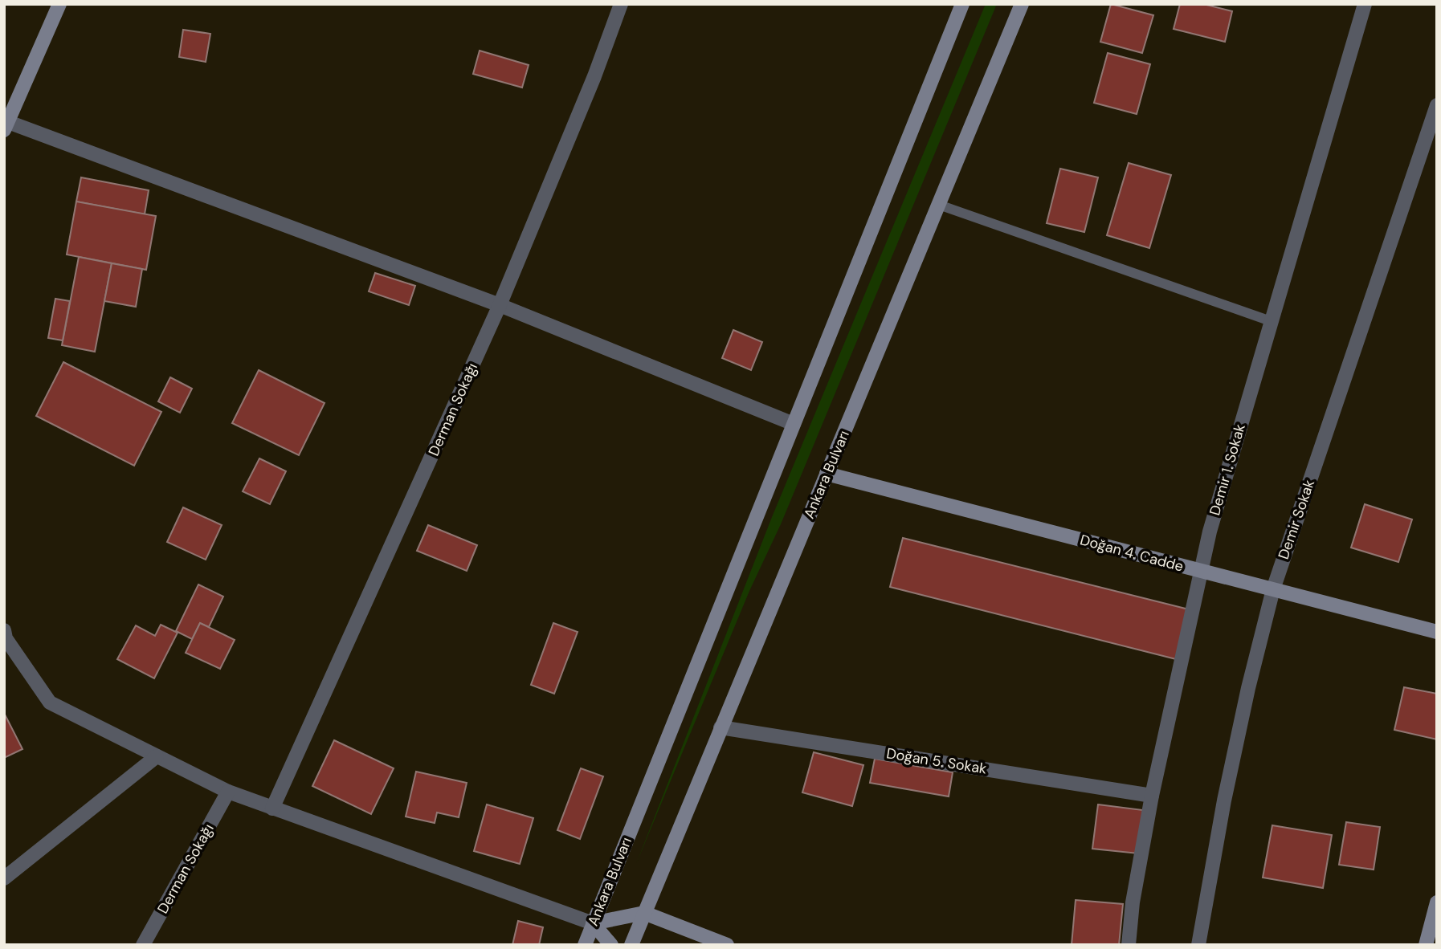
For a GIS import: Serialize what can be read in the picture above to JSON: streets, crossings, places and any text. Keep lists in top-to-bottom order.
{
  "streets": {
    "main road": ["Ankara Bulvarı", "Doğan 4. Cadde"],
    "street": [
      "Derman Sokağı",
      "Demir 1. Sokak",
      "Demir Sokak",
      "Doğan 5. Sokak"
    ]
  },
  "crossings": [
    ["Demir 1. Sokak", "Doğan 4. Cadde"],
    ["Demir 1. Sokak", "Doğan 5. Sokak"],
    ["Ankara Bulvarı", "Doğan 4. Cadde"],
    ["Ankara Bulvarı", "Doğan 5. Sokak"],
    ["Demir Sokak", "Doğan 4. Cadde"]
  ]
}
